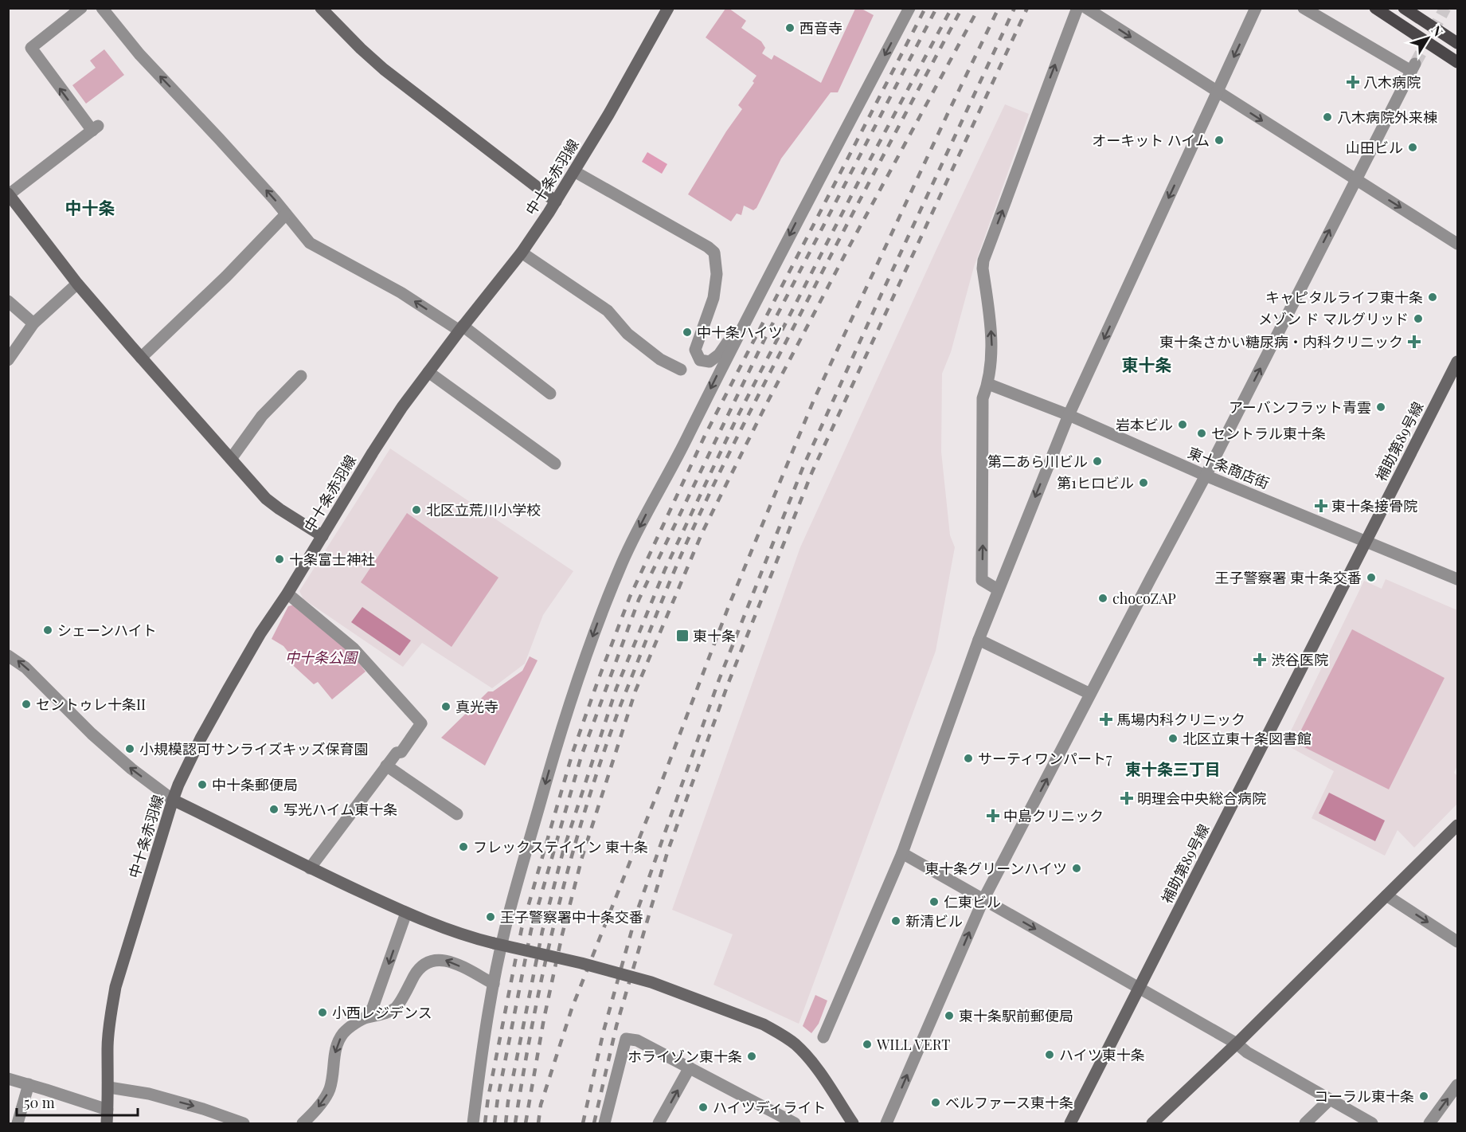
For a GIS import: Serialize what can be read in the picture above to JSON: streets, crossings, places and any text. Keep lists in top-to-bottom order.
{
  "streets": {
    "street": ["中十条赤羽線", "補助第89号線", "東十条商店街"]
  },
  "crossings": [
    ["補助第89号線", "東十条商店街"]
  ],
  "districts": ["中十条", "東十条", "東十条三丁目"],
  "parks": ["中十条公園"],
  "places": {
    "other": [
      "西音寺",
      "八木病院外来棟",
      "オーキット ハイム",
      "山田ビル",
      "キャピタルライフ東十条",
      "メゾン ド マルグリッド",
      "中十条ハイツ",
      "アーバンフラット青雲",
      "岩本ビル",
      "セントラル東十条",
      "第二あら川ビル",
      "第1ヒロビル",
      "北区立荒川小学校",
      "十条富士神社",
      "王子警察署 東十条交番",
      "chocoZAP",
      "シェーンハイト",
      "セントゥレ十条II",
      "真光寺",
      "北区立東十条図書館",
      "小規模認可サンライズキッズ保育園",
      "サーティワンパート7",
      "中十条郵便局",
      "写光ハイム東十条",
      "フレックステイイン 東十条",
      "東十条グリーンハイツ",
      "仁東ビル",
      "王子警察署中十条交番",
      "新清ビル",
      "小西レジデンス",
      "東十条駅前郵便局",
      "WILL VERT",
      "ハイツ東十条",
      "ホライゾン東十条",
      "コーラル東十条",
      "ベルファース東十条",
      "ハイツディライト"
    ],
    "health": [
      "八木病院",
      "東十条さかい糖尿病・内科クリニック",
      "東十条接骨院",
      "渋谷医院",
      "馬場内科クリニック",
      "明理会中央総合病院",
      "中島クリニック"
    ],
    "transit": ["東十条"]
  },
  "scale_bar": "50 m",
  "north": "top right"
}
